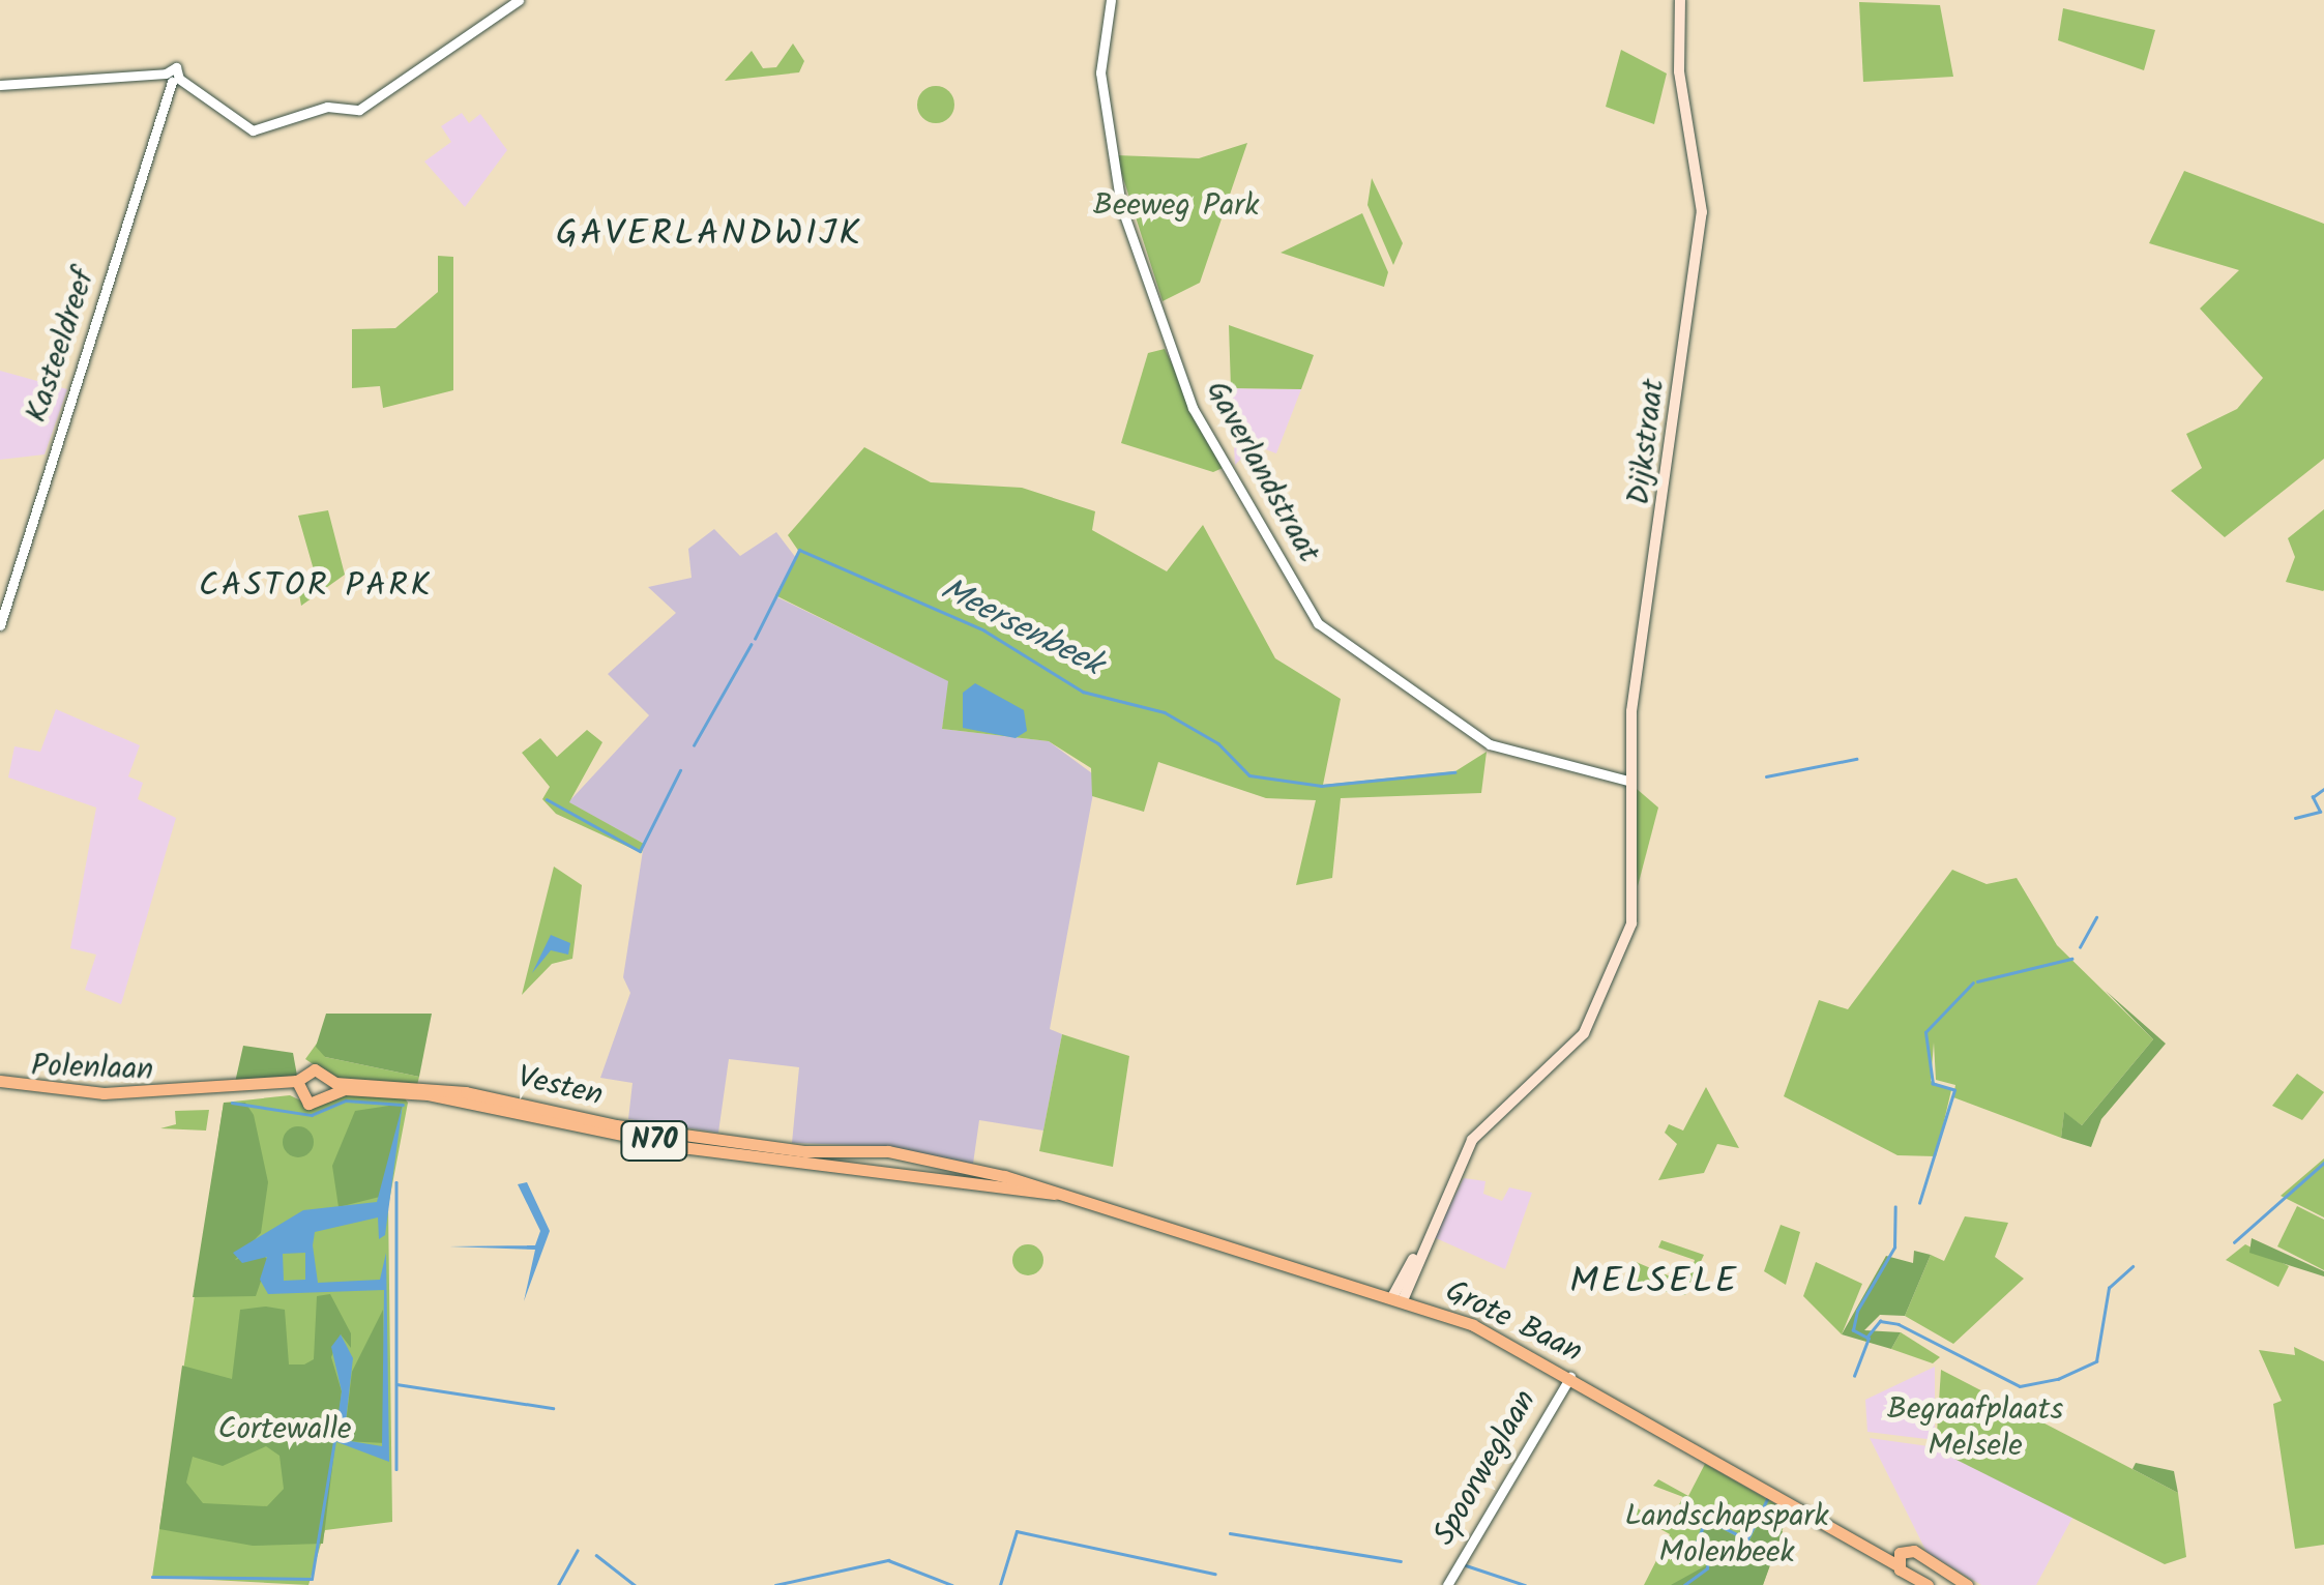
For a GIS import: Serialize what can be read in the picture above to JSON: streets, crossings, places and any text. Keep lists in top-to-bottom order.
{
  "streets": {
    "main road": [
      "Dijkstraat",
      "Polenlaan",
      "Vesten",
      "N70",
      "Grote Baan"
    ],
    "street": ["Kasteeldreef", "Gaverlandstraat", "Spoorweglaan"]
  },
  "crossings": [
    ["Dijkstraat", "Gaverlandstraat"],
    ["Dijkstraat", "Grote Baan"],
    ["Polenlaan", "N70"],
    ["Vesten", "N70"],
    ["Vesten", "Grote Baan"],
    ["Grote Baan", "Spoorweglaan"]
  ],
  "districts": ["GAVERLANDWIJK", "CASTOR PARK", "MELSELE"],
  "water": ["Meersenbeek"],
  "parks": [
    "Beeweg Park",
    "Begraafplaats Melsele",
    "Cortewalle",
    "Landschapspark Molenbeek"
  ]
}
